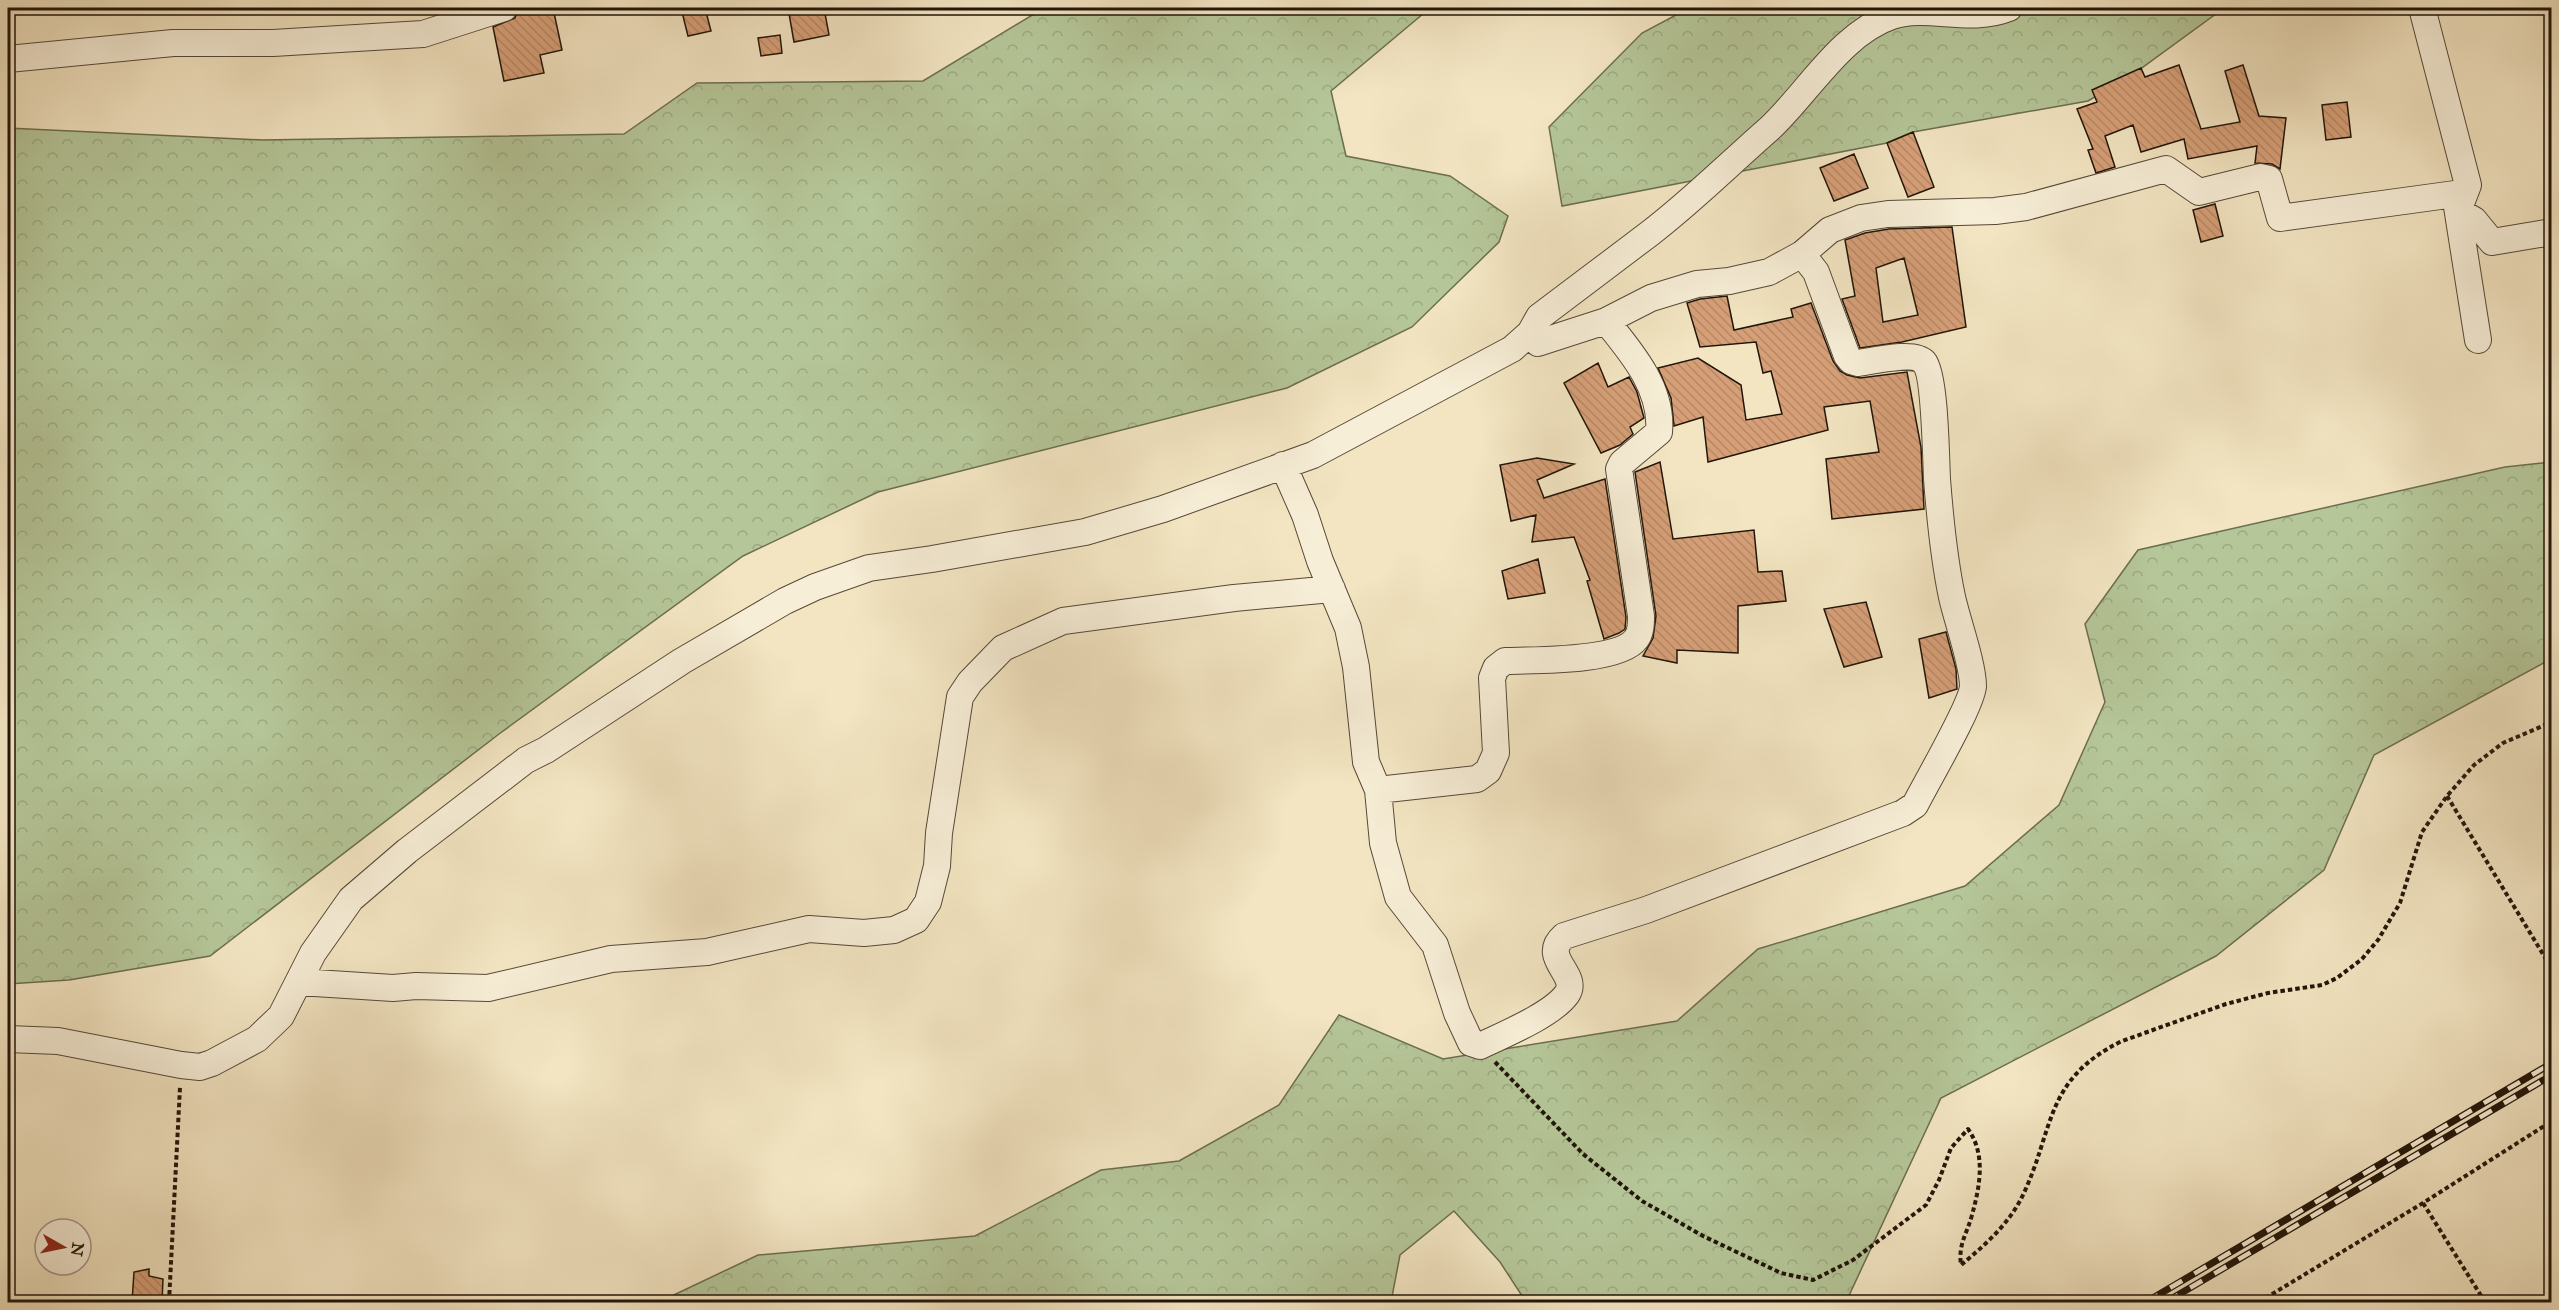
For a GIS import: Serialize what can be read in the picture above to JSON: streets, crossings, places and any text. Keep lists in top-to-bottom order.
{
  "north": "right"
}
